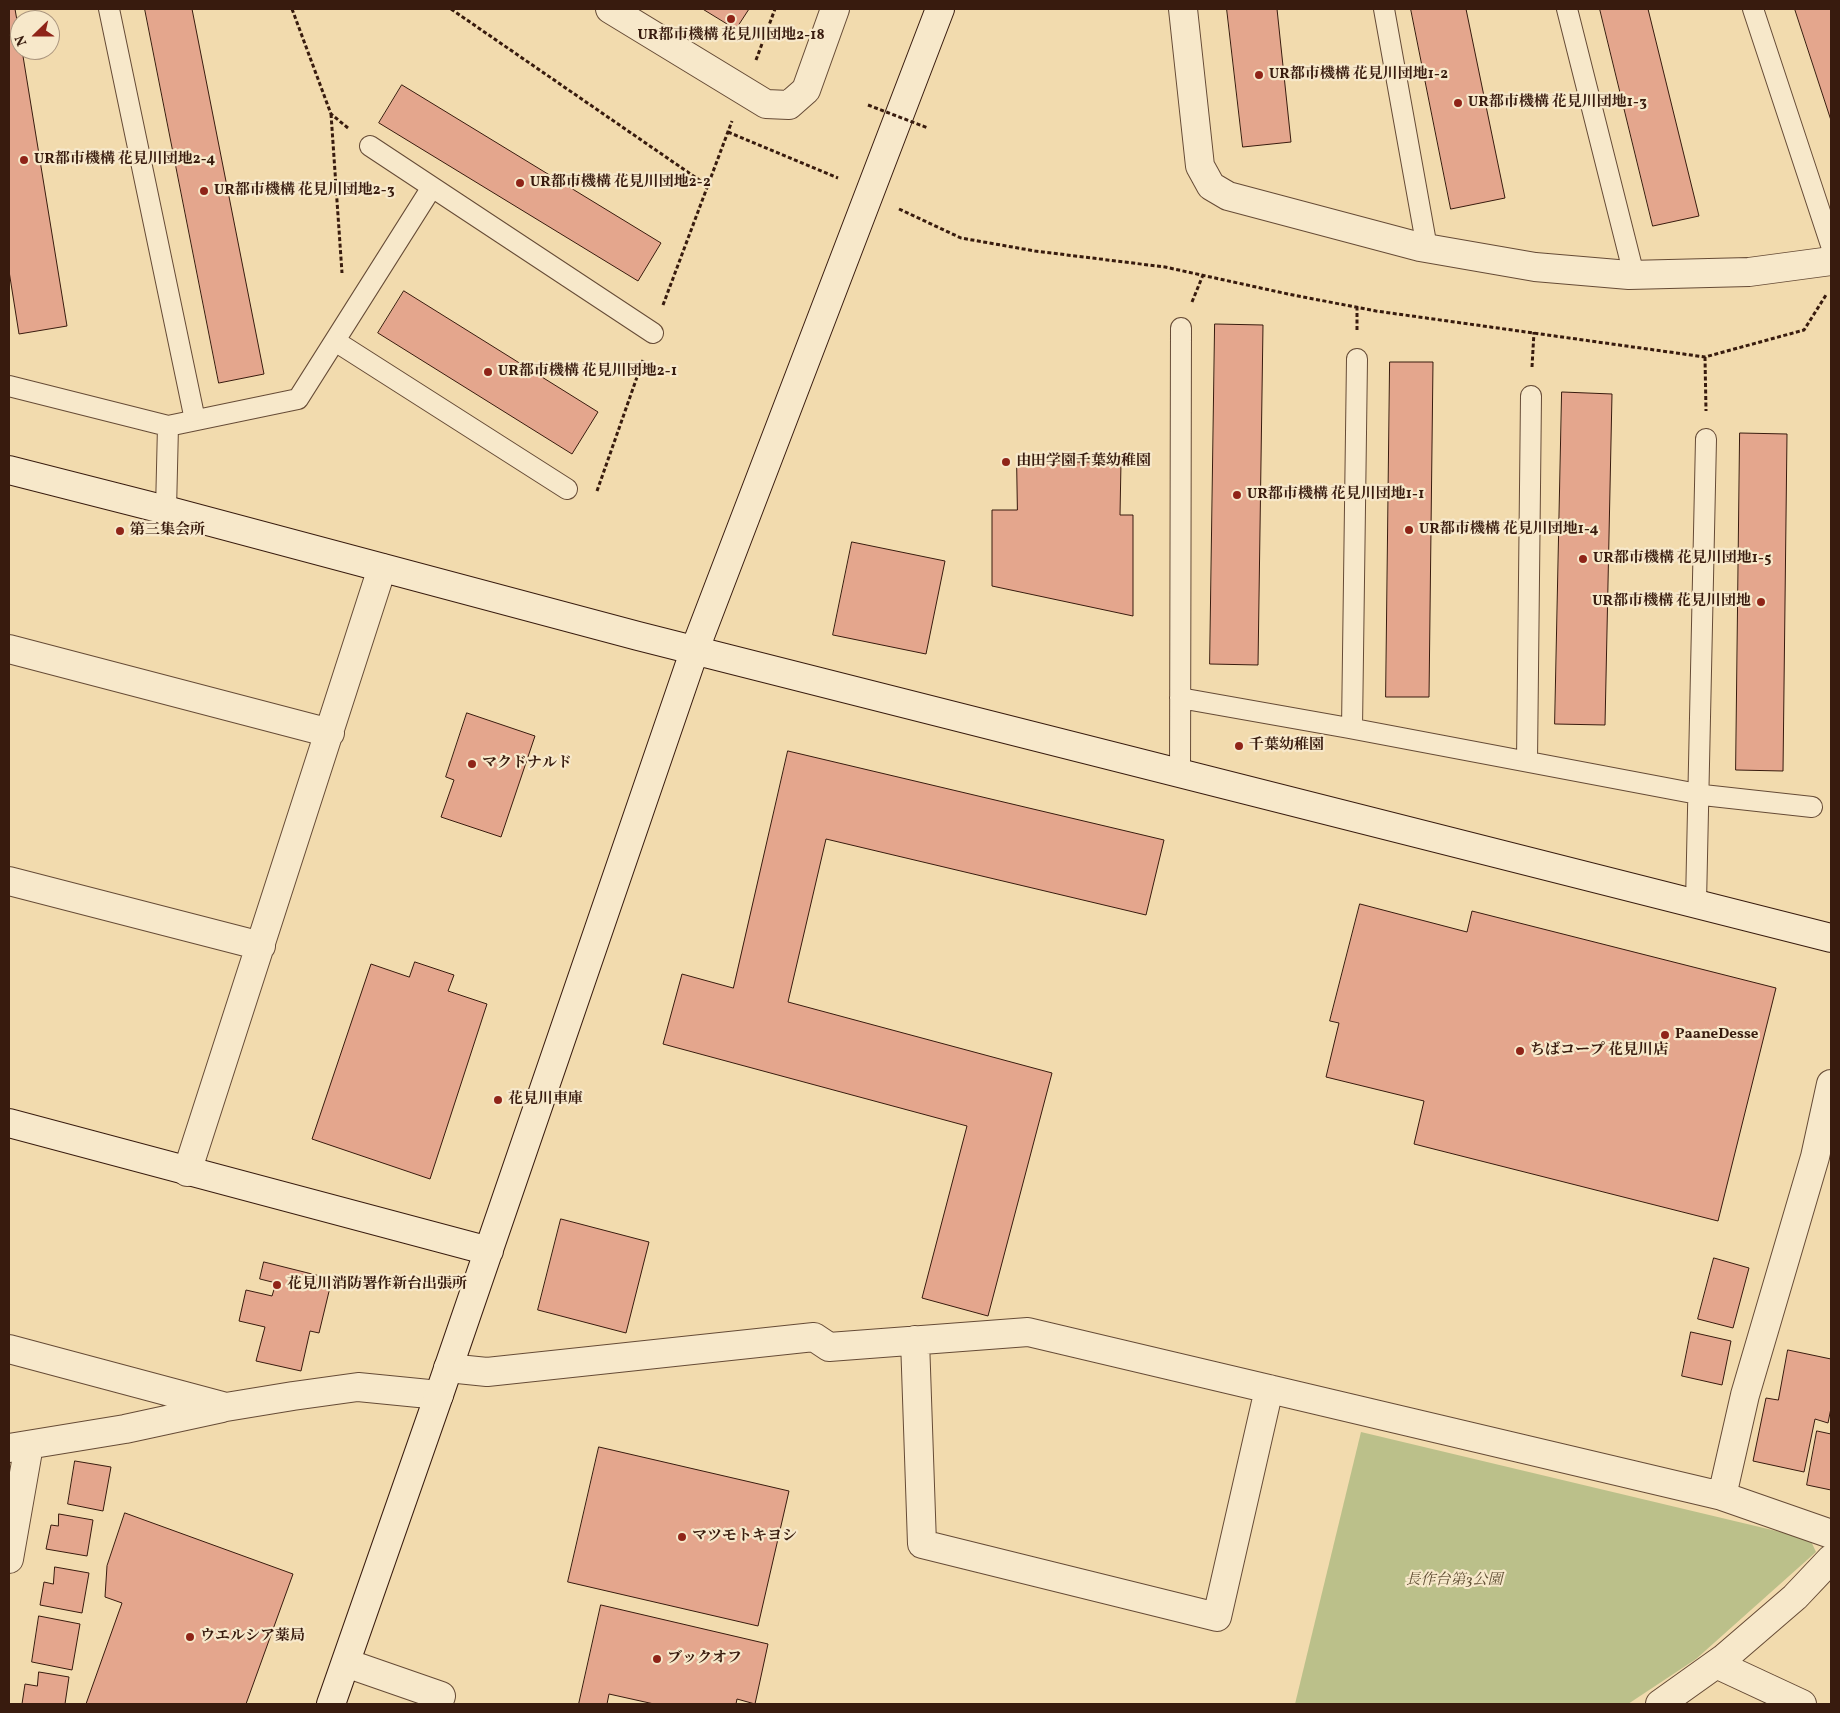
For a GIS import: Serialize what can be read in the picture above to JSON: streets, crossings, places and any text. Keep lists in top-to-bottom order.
{
  "parks": ["長作台第3公園"],
  "places": [
    "UR都市機構 花見川団地2-18",
    "UR都市機構 花見川団地1-2",
    "UR都市機構 花見川団地1-3",
    "UR都市機構 花見川団地2-4",
    "UR都市機構 花見川団地2-2",
    "UR都市機構 花見川団地2-3",
    "UR都市機構 花見川団地2-1",
    "由田学園千葉幼稚園",
    "UR都市機構 花見川団地1-1",
    "UR都市機構 花見川団地1-4",
    "第三集会所",
    "UR都市機構 花見川団地1-5",
    "UR都市機構 花見川団地",
    "千葉幼稚園",
    "マクドナルド",
    "PaaneDesse",
    "ちばコープ 花見川店",
    "花見川車庫",
    "花見川消防署作新台出張所",
    "マツモトキヨシ",
    "ウエルシア薬局",
    "ブックオフ"
  ],
  "north": "left"
}
